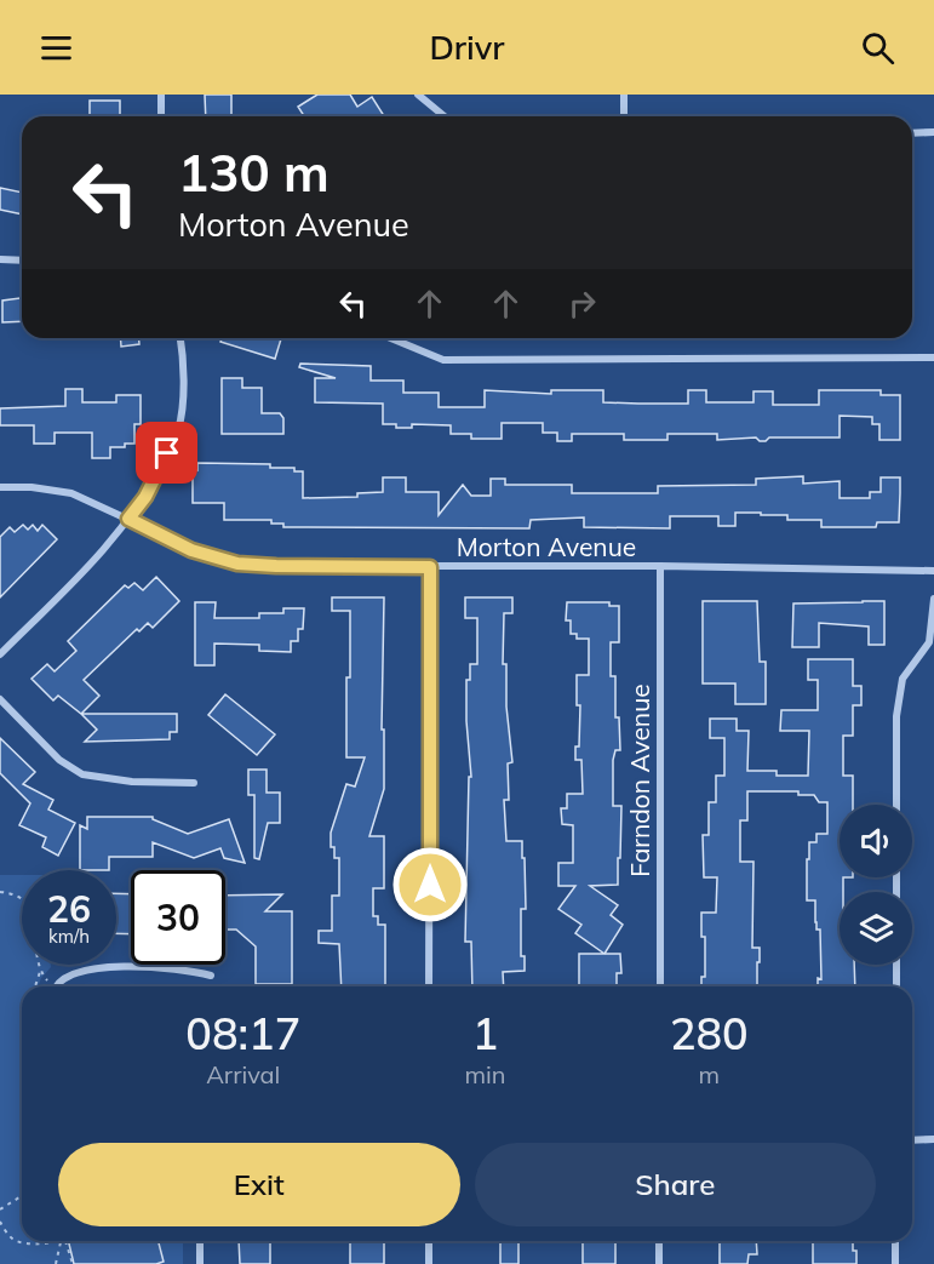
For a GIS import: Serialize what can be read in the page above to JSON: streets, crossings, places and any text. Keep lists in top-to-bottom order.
{
  "streets": {
    "street": ["Morton Avenue", "Farndon Avenue"]
  },
  "crossings": [
    ["Morton Avenue", "Farndon Avenue"]
  ],
  "page": {
    "header": "Drivr",
    "turn": ["130 m", "Morton Avenue"],
    "speed": "26 km/h",
    "limit": "30",
    "eta": [
      "08:17",
      "Arrival",
      "1",
      "min",
      "280",
      "m"
    ],
    "buttons": ["Exit", "Share"]
  }
}
